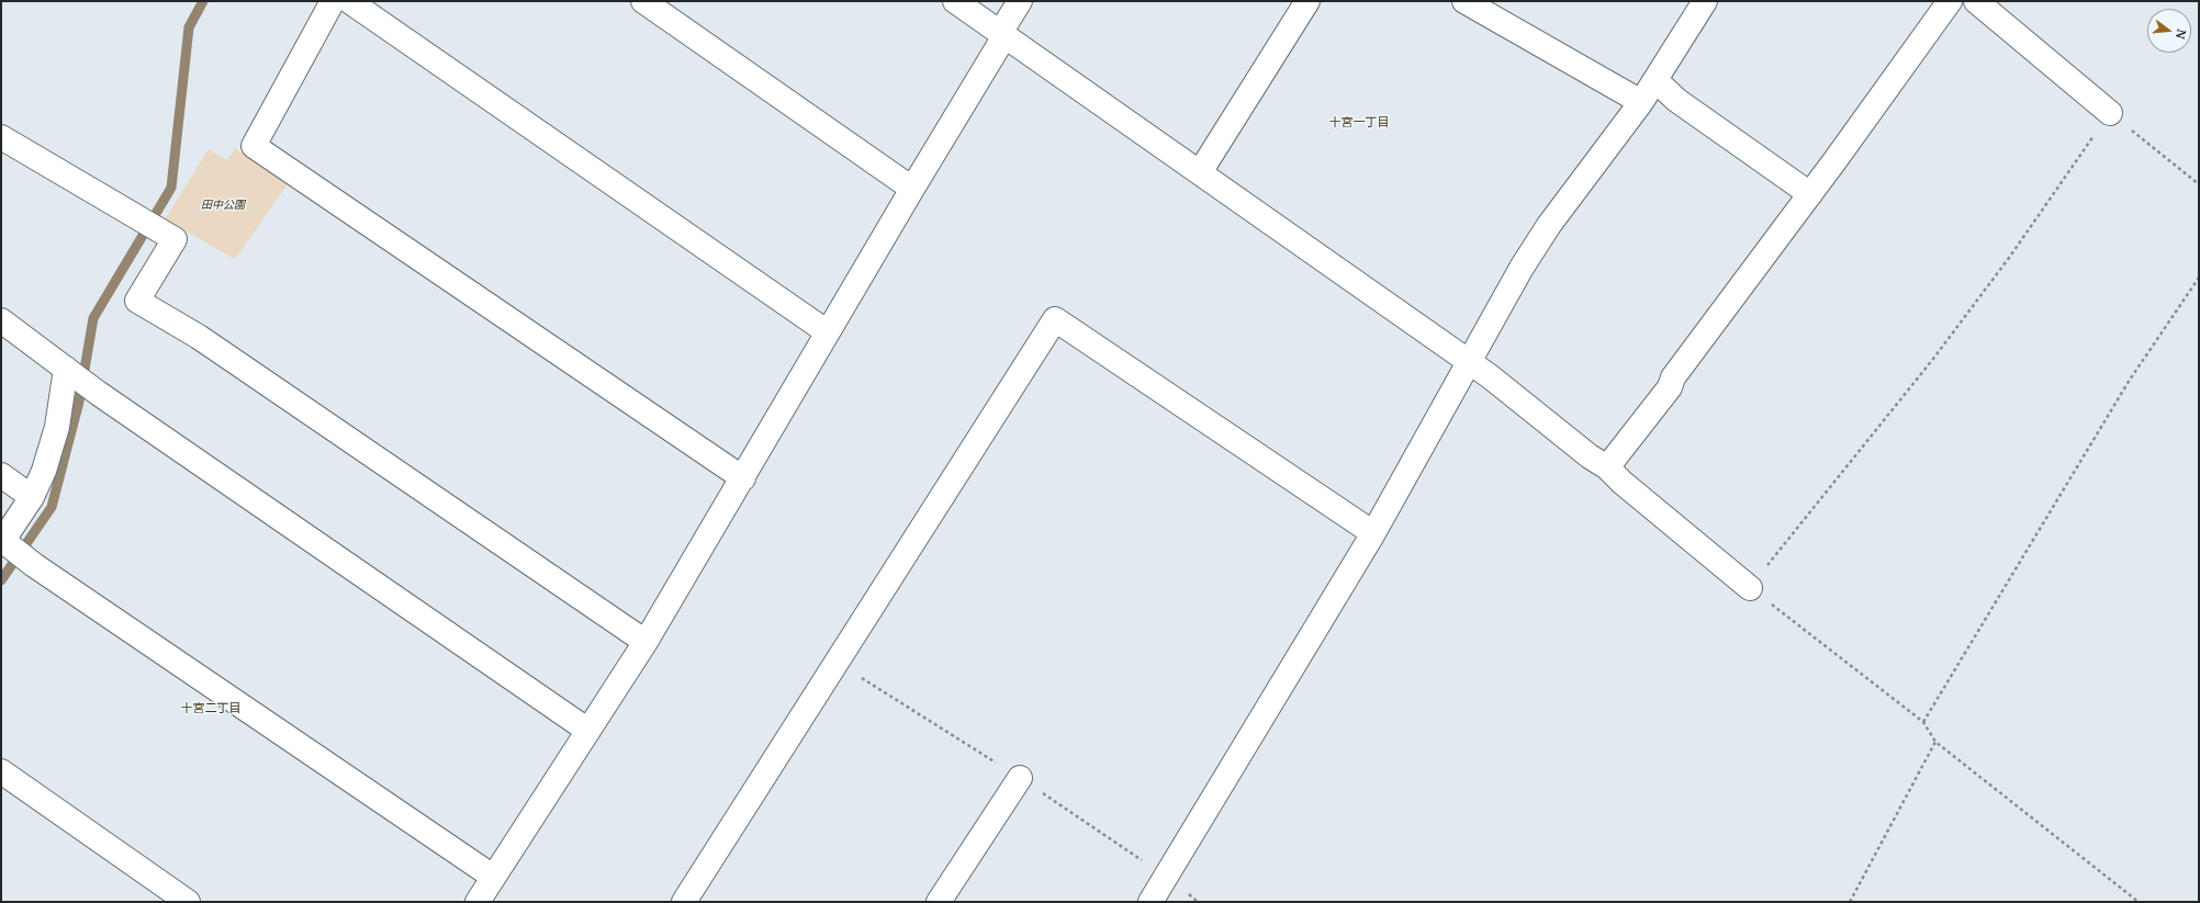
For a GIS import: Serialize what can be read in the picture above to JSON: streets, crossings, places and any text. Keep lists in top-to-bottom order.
{
  "districts": ["十宮一丁目", "十宮二丁目"],
  "parks": ["田中公園"],
  "north": "right"
}
